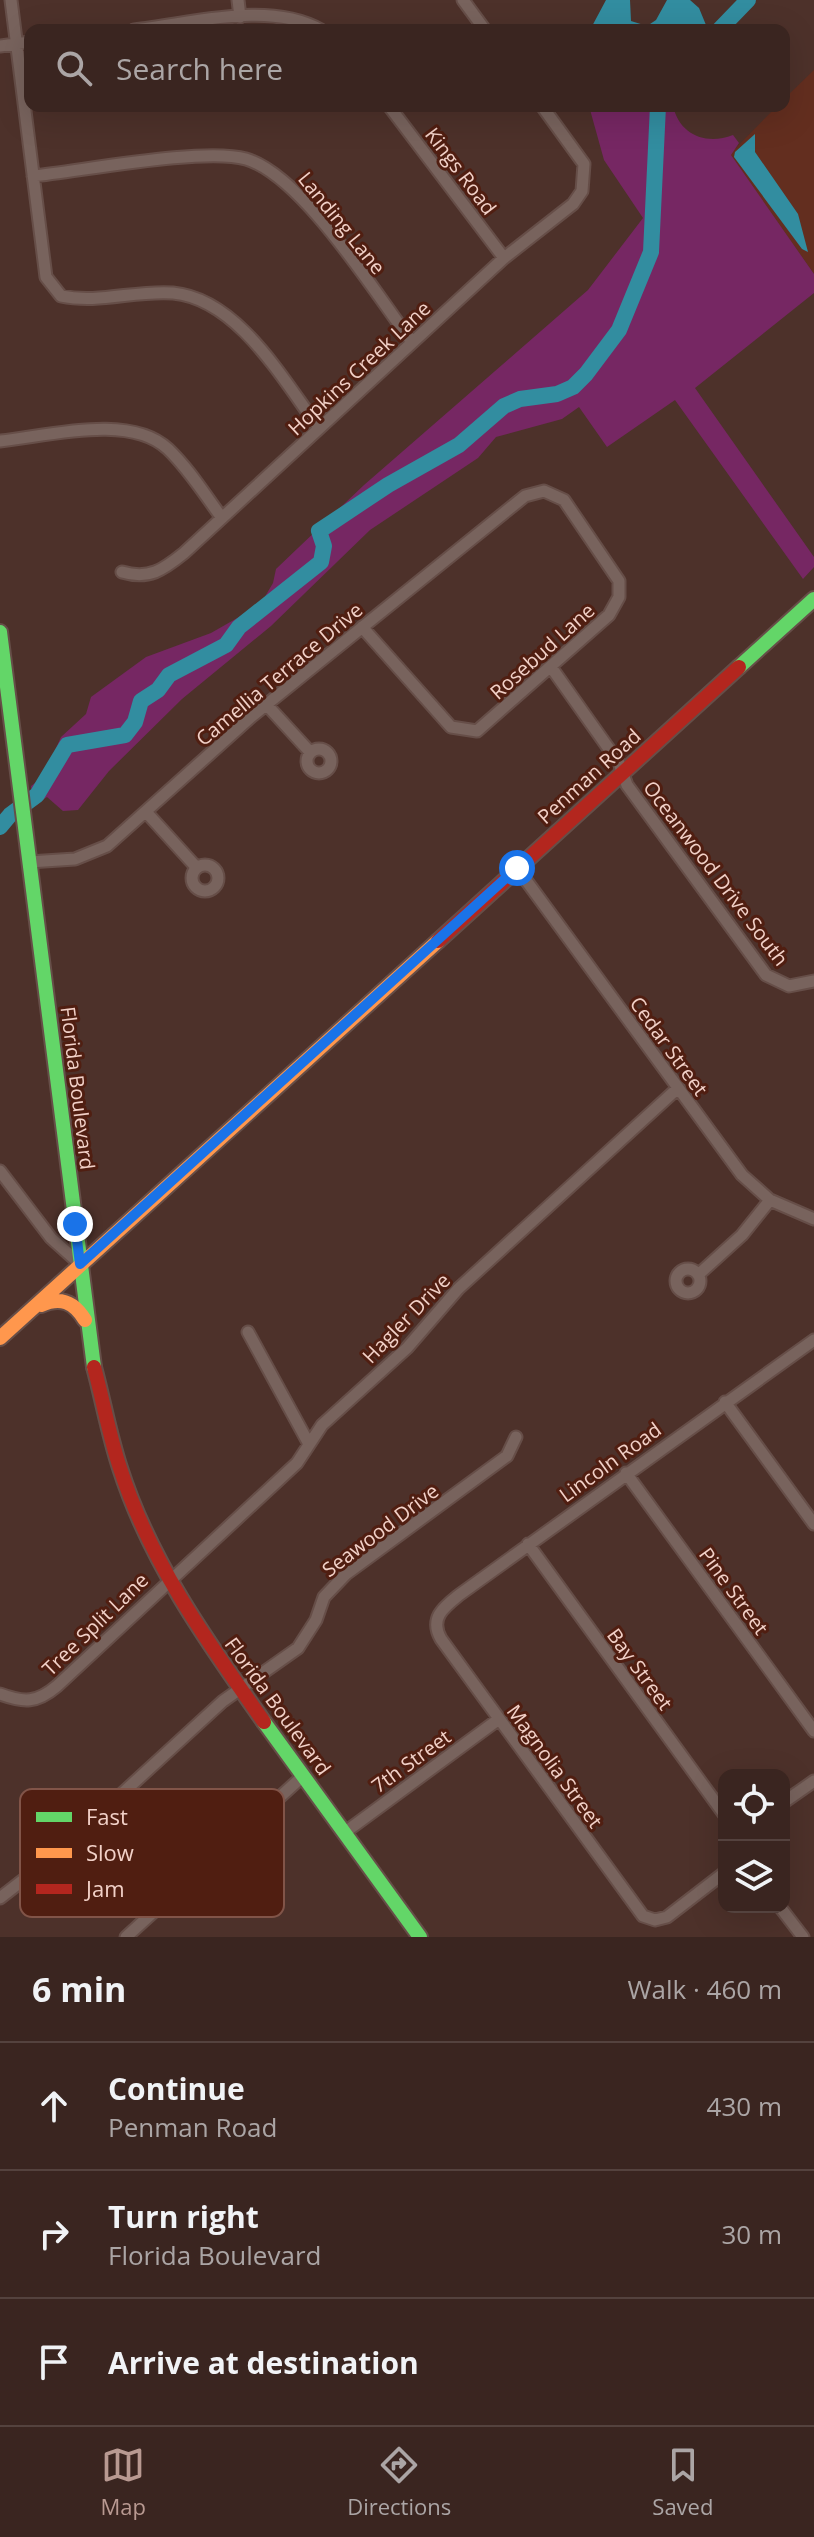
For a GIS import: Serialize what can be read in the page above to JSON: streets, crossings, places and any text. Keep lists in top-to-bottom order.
{
  "streets": {
    "street": [
      "Kings Road",
      "Landing Lane",
      "Hopkins Creek Lane",
      "Rosebud Lane",
      "Camellia Terrace Drive",
      "Penman Road",
      "Oceanwood Drive South",
      "Cedar Street",
      "Florida Boulevard",
      "Hagler Drive",
      "Lincoln Road",
      "Seawood Drive",
      "Pine Street",
      "Tree Split Lane",
      "Bay Street",
      "7th Street",
      "Magnolia Street"
    ]
  },
  "crossings": [
    ["Kings Road", "Hopkins Creek Lane"],
    ["Landing Lane", "Hopkins Creek Lane"],
    ["Rosebud Lane", "Camellia Terrace Drive"],
    ["Rosebud Lane", "Oceanwood Drive South"],
    ["Camellia Terrace Drive", "Florida Boulevard"],
    ["Penman Road", "Oceanwood Drive South"],
    ["Penman Road", "Cedar Street"],
    ["Penman Road", "Florida Boulevard"],
    ["Cedar Street", "Hagler Drive"],
    ["Florida Boulevard", "Hagler Drive"],
    ["Florida Boulevard", "Seawood Drive"],
    ["Florida Boulevard", "Tree Split Lane"],
    ["Florida Boulevard", "7th Street"],
    ["Hagler Drive", "Tree Split Lane"],
    ["Lincoln Road", "Pine Street"],
    ["Lincoln Road", "Bay Street"],
    ["Lincoln Road", "Magnolia Street"],
    ["7th Street", "Magnolia Street"]
  ],
  "legend": ["Fast", "Slow", "Jam"],
  "page": {
    "search": "Search here",
    "heading": ["6 min", "Walk · 460 m"],
    "list": [
      ["Continue", "Penman Road", "430 m"],
      ["Turn right", "Florida Boulevard", "30 m"],
      "Arrive at destination"
    ],
    "nav": ["Map", "Directions", "Saved"]
  }
}
